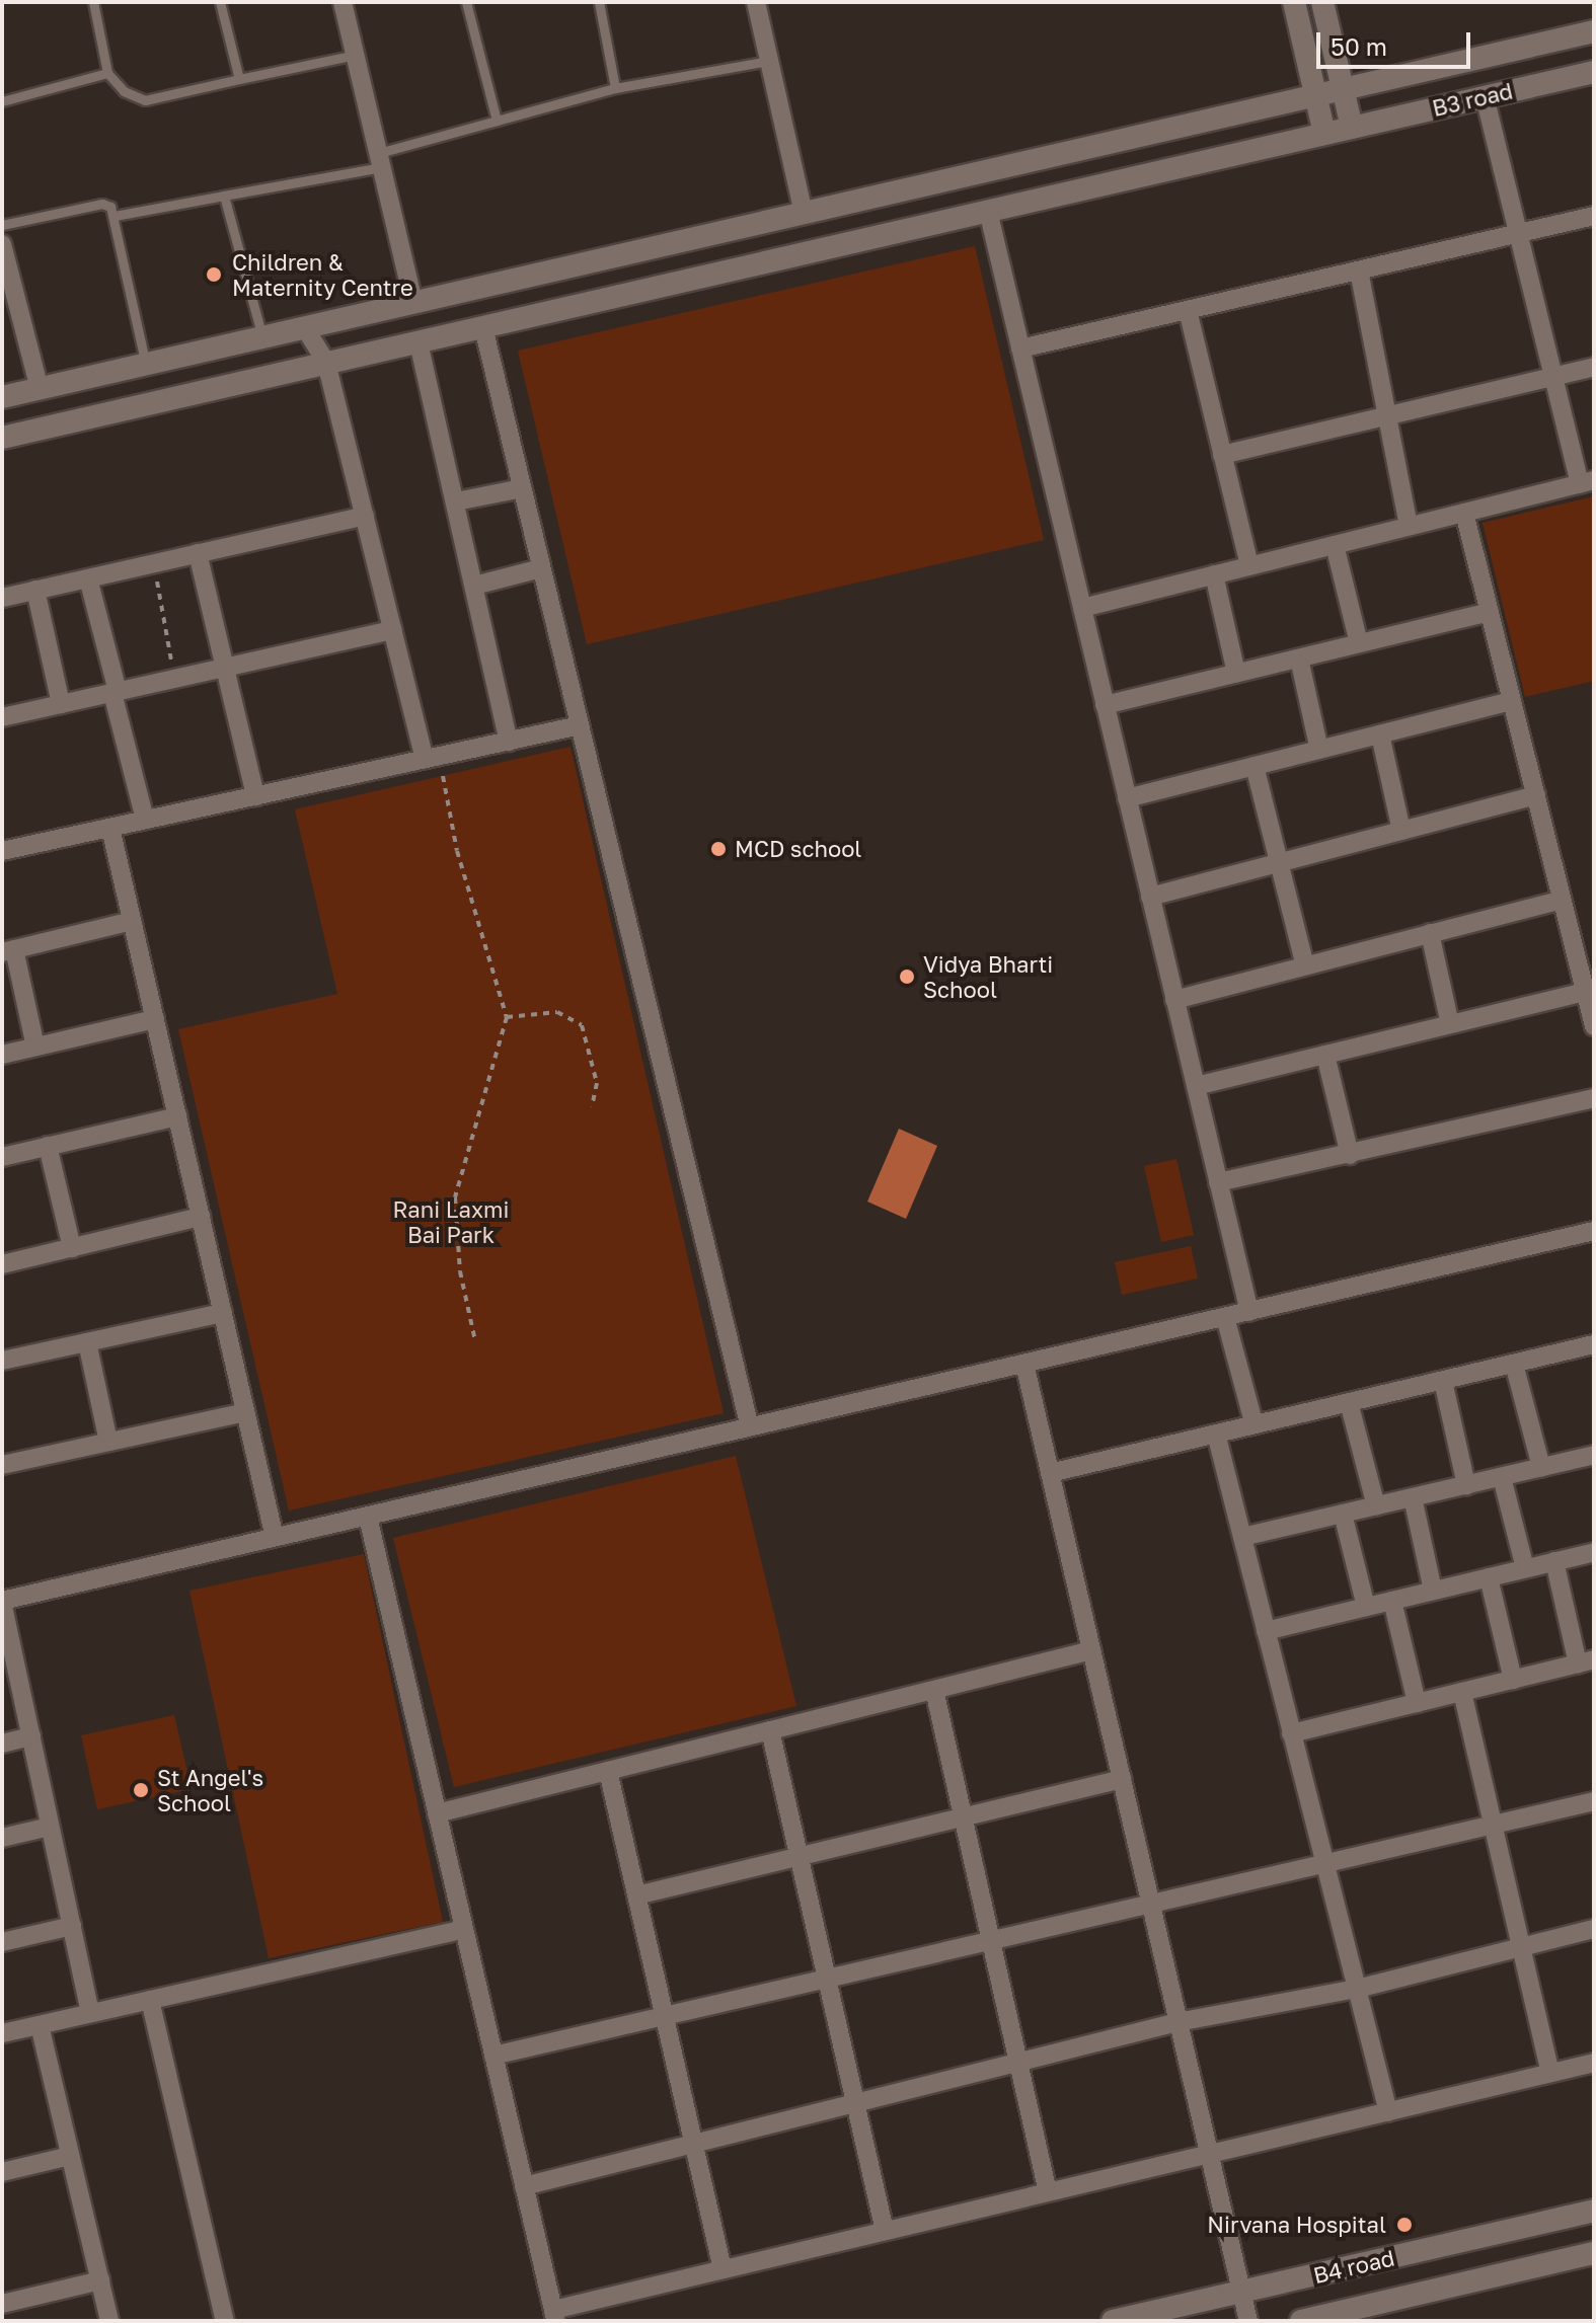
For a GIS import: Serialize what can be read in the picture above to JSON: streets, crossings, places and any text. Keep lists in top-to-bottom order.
{
  "streets": {
    "street": ["B3 road", "B4 road"]
  },
  "parks": ["Rani Laxmi Bai Park"],
  "places": [
    "Children & Maternity Centre",
    "MCD school",
    "Vidya Bharti School",
    "St Angel's School",
    "Nirvana Hospital"
  ],
  "scale_bar": "50 m"
}
